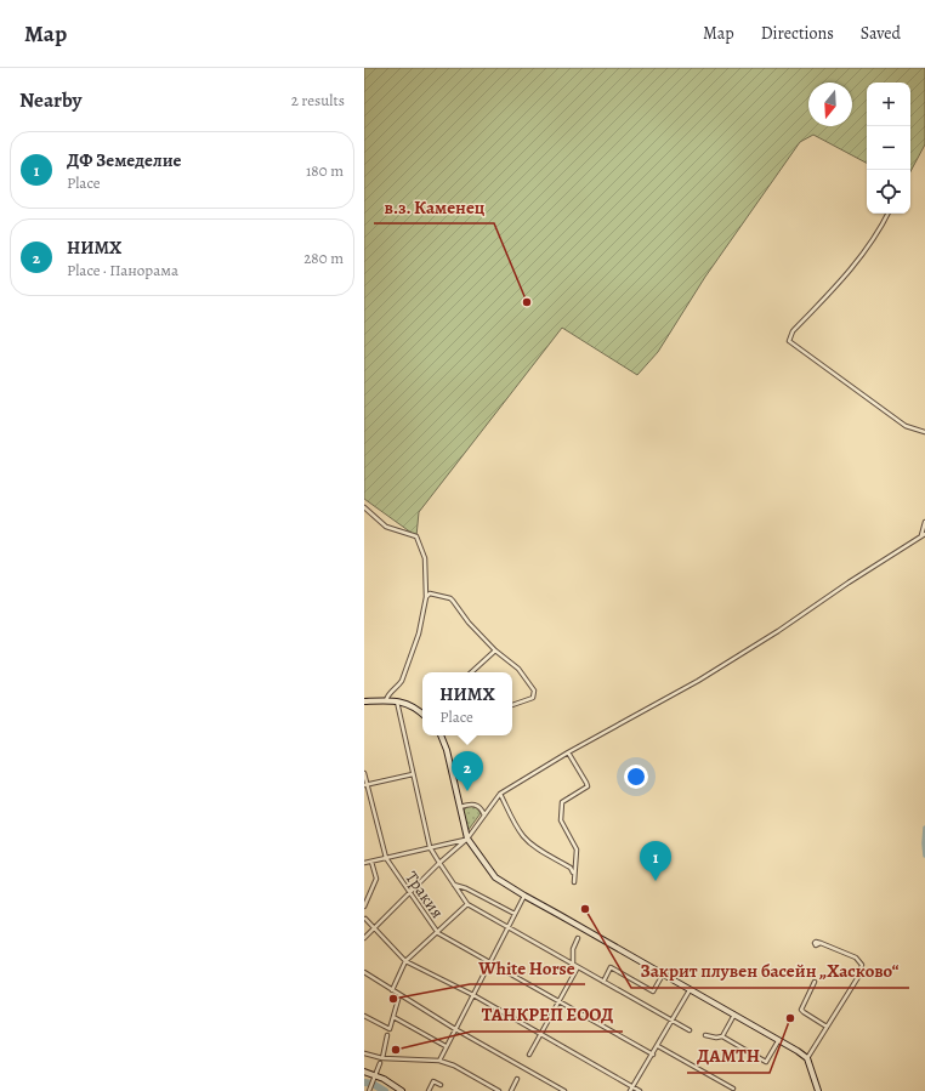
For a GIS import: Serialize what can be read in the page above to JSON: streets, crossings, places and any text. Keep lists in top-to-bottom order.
{
  "streets": {
    "street": ["Тракия"]
  },
  "places": [
    "в.з. Каменец",
    "Закрит плувен басейн „Хасково“",
    "White Horse",
    "ДАМТН",
    "ТАНКРЕП ЕООД"
  ],
  "north": "bottom",
  "page": {
    "header": "Map",
    "nav": ["Map", "Directions", "Saved"],
    "heading": ["Nearby", "2 results"],
    "map_buttons": ["+", "−"],
    "list": [
      {
        "mark": "1",
        "name": "ДФ Земеделие",
        "note": "Place",
        "value": "180 m"
      },
      {
        "mark": "2",
        "name": "НИМХ",
        "note": "Place · Панорама",
        "value": "280 m"
      }
    ],
    "popup": ["НИМХ", "Place"],
    "pins": ["2", "1"]
  }
}
